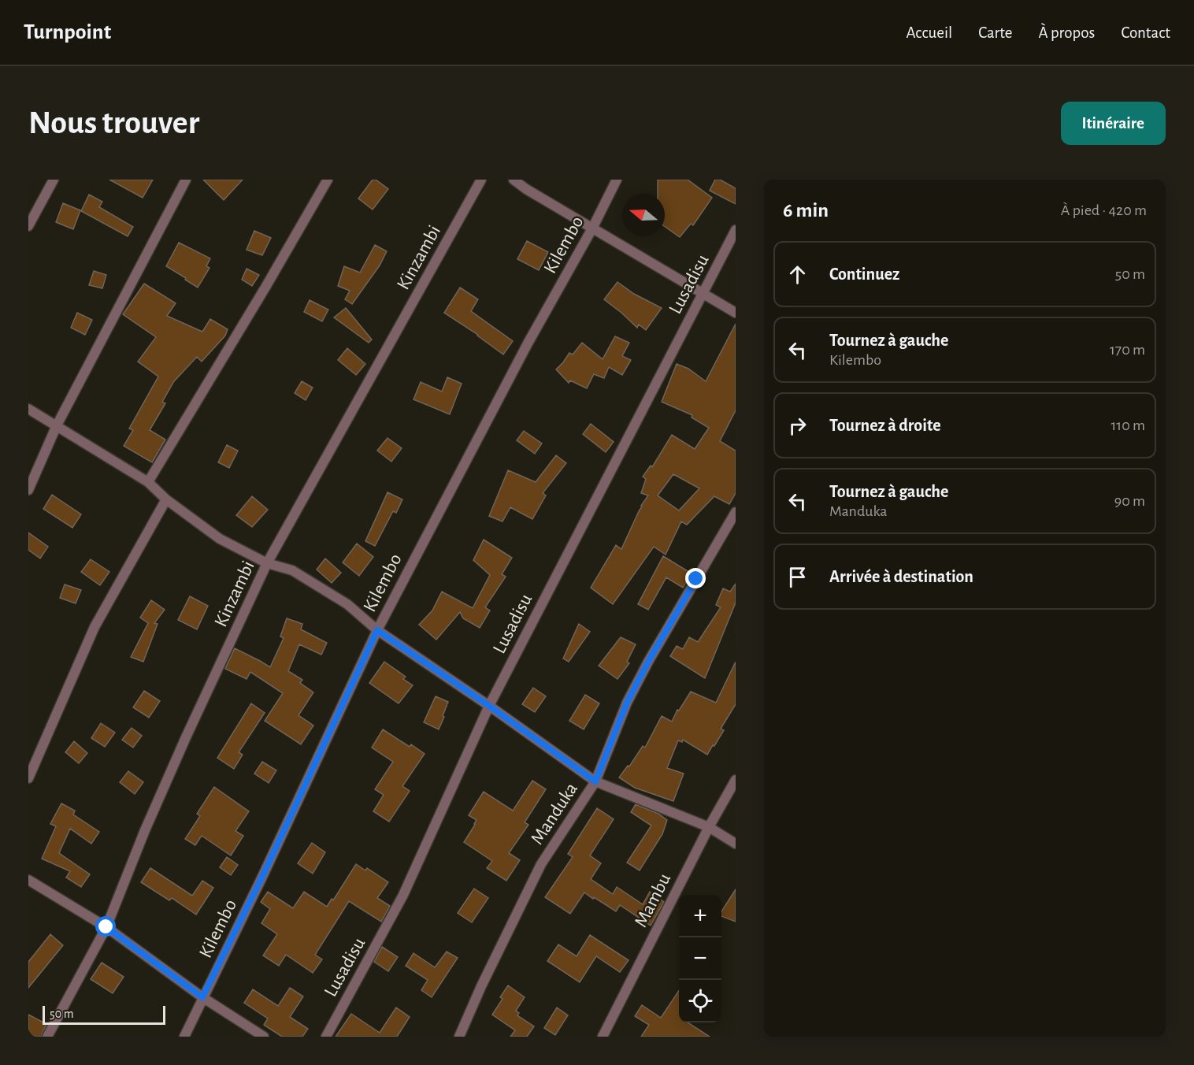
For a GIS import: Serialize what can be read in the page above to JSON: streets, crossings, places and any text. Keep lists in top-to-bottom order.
{
  "streets": {
    "street": [
      "Kilembo",
      "Kinzambi",
      "Lusadisu",
      "Manduka",
      "Mambu"
    ]
  },
  "scale_bar": "50 m",
  "north": "left",
  "page": {
    "header": "Turnpoint",
    "nav": [
      "Accueil",
      "Carte",
      "À propos",
      "Contact"
    ],
    "buttons": "Itinéraire",
    "title": "Nous trouver",
    "heading": ["6 min", "À pied · 420 m"],
    "list": [
      ["Continuez", "50 m"],
      ["Tournez à gauche", "Kilembo", "170 m"],
      ["Tournez à droite", "110 m"],
      ["Tournez à gauche", "Manduka", "90 m"],
      "Arrivée à destination"
    ],
    "map_buttons": ["+", "−"],
    "scale": "50 m"
  }
}
